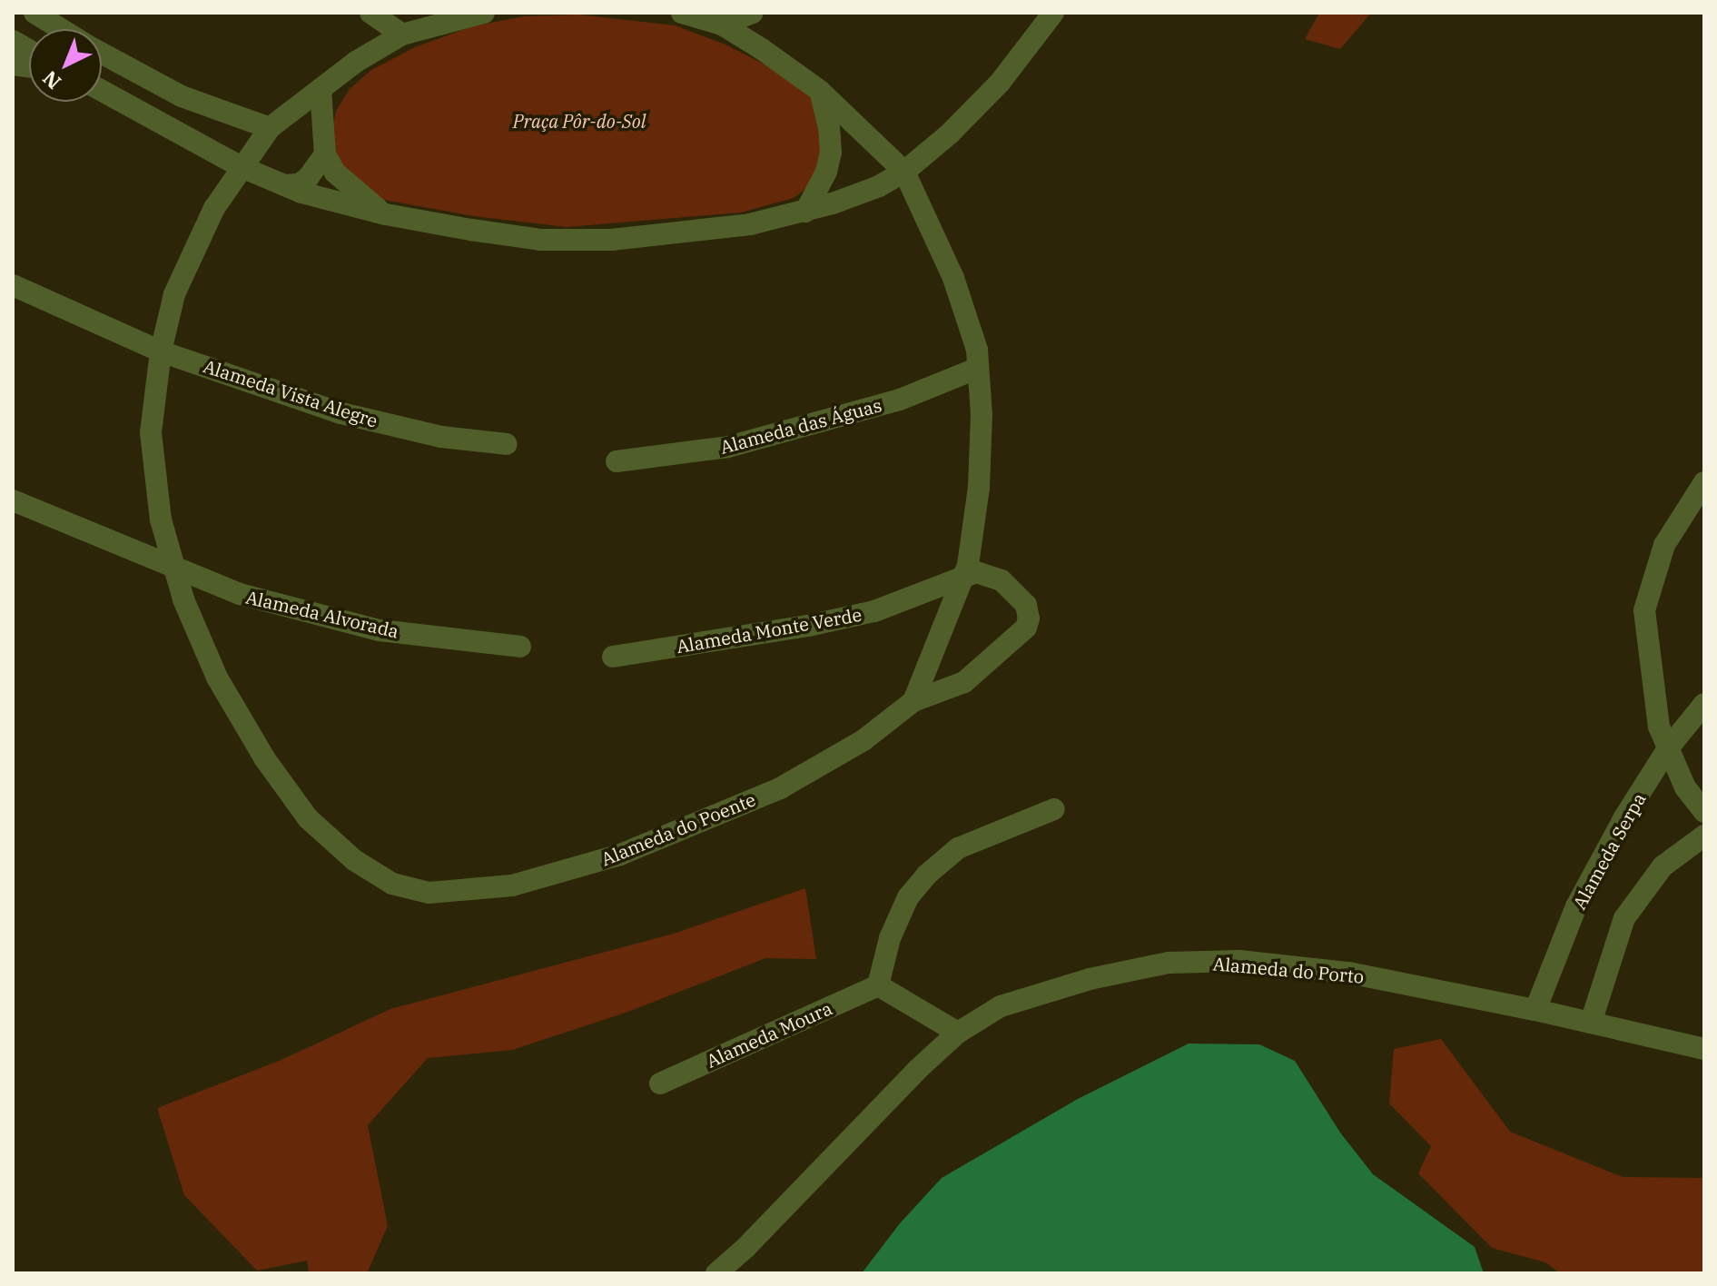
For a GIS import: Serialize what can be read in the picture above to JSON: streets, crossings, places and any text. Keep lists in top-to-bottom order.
{
  "streets": {
    "street": [
      "Alameda Vista Alegre",
      "Alameda das Águas",
      "Alameda Alvorada",
      "Alameda Monte Verde",
      "Alameda do Poente",
      "Alameda Serpa",
      "Alameda do Porto",
      "Alameda Moura"
    ]
  },
  "crossings": [
    ["Alameda Vista Alegre", "Alameda do Poente"],
    ["Alameda das Águas", "Alameda do Poente"],
    ["Alameda Alvorada", "Alameda do Poente"],
    ["Alameda Monte Verde", "Alameda do Poente"],
    ["Alameda Serpa", "Alameda do Porto"]
  ],
  "parks": ["Praça Pôr-do-Sol"],
  "north": "bottom left"
}
